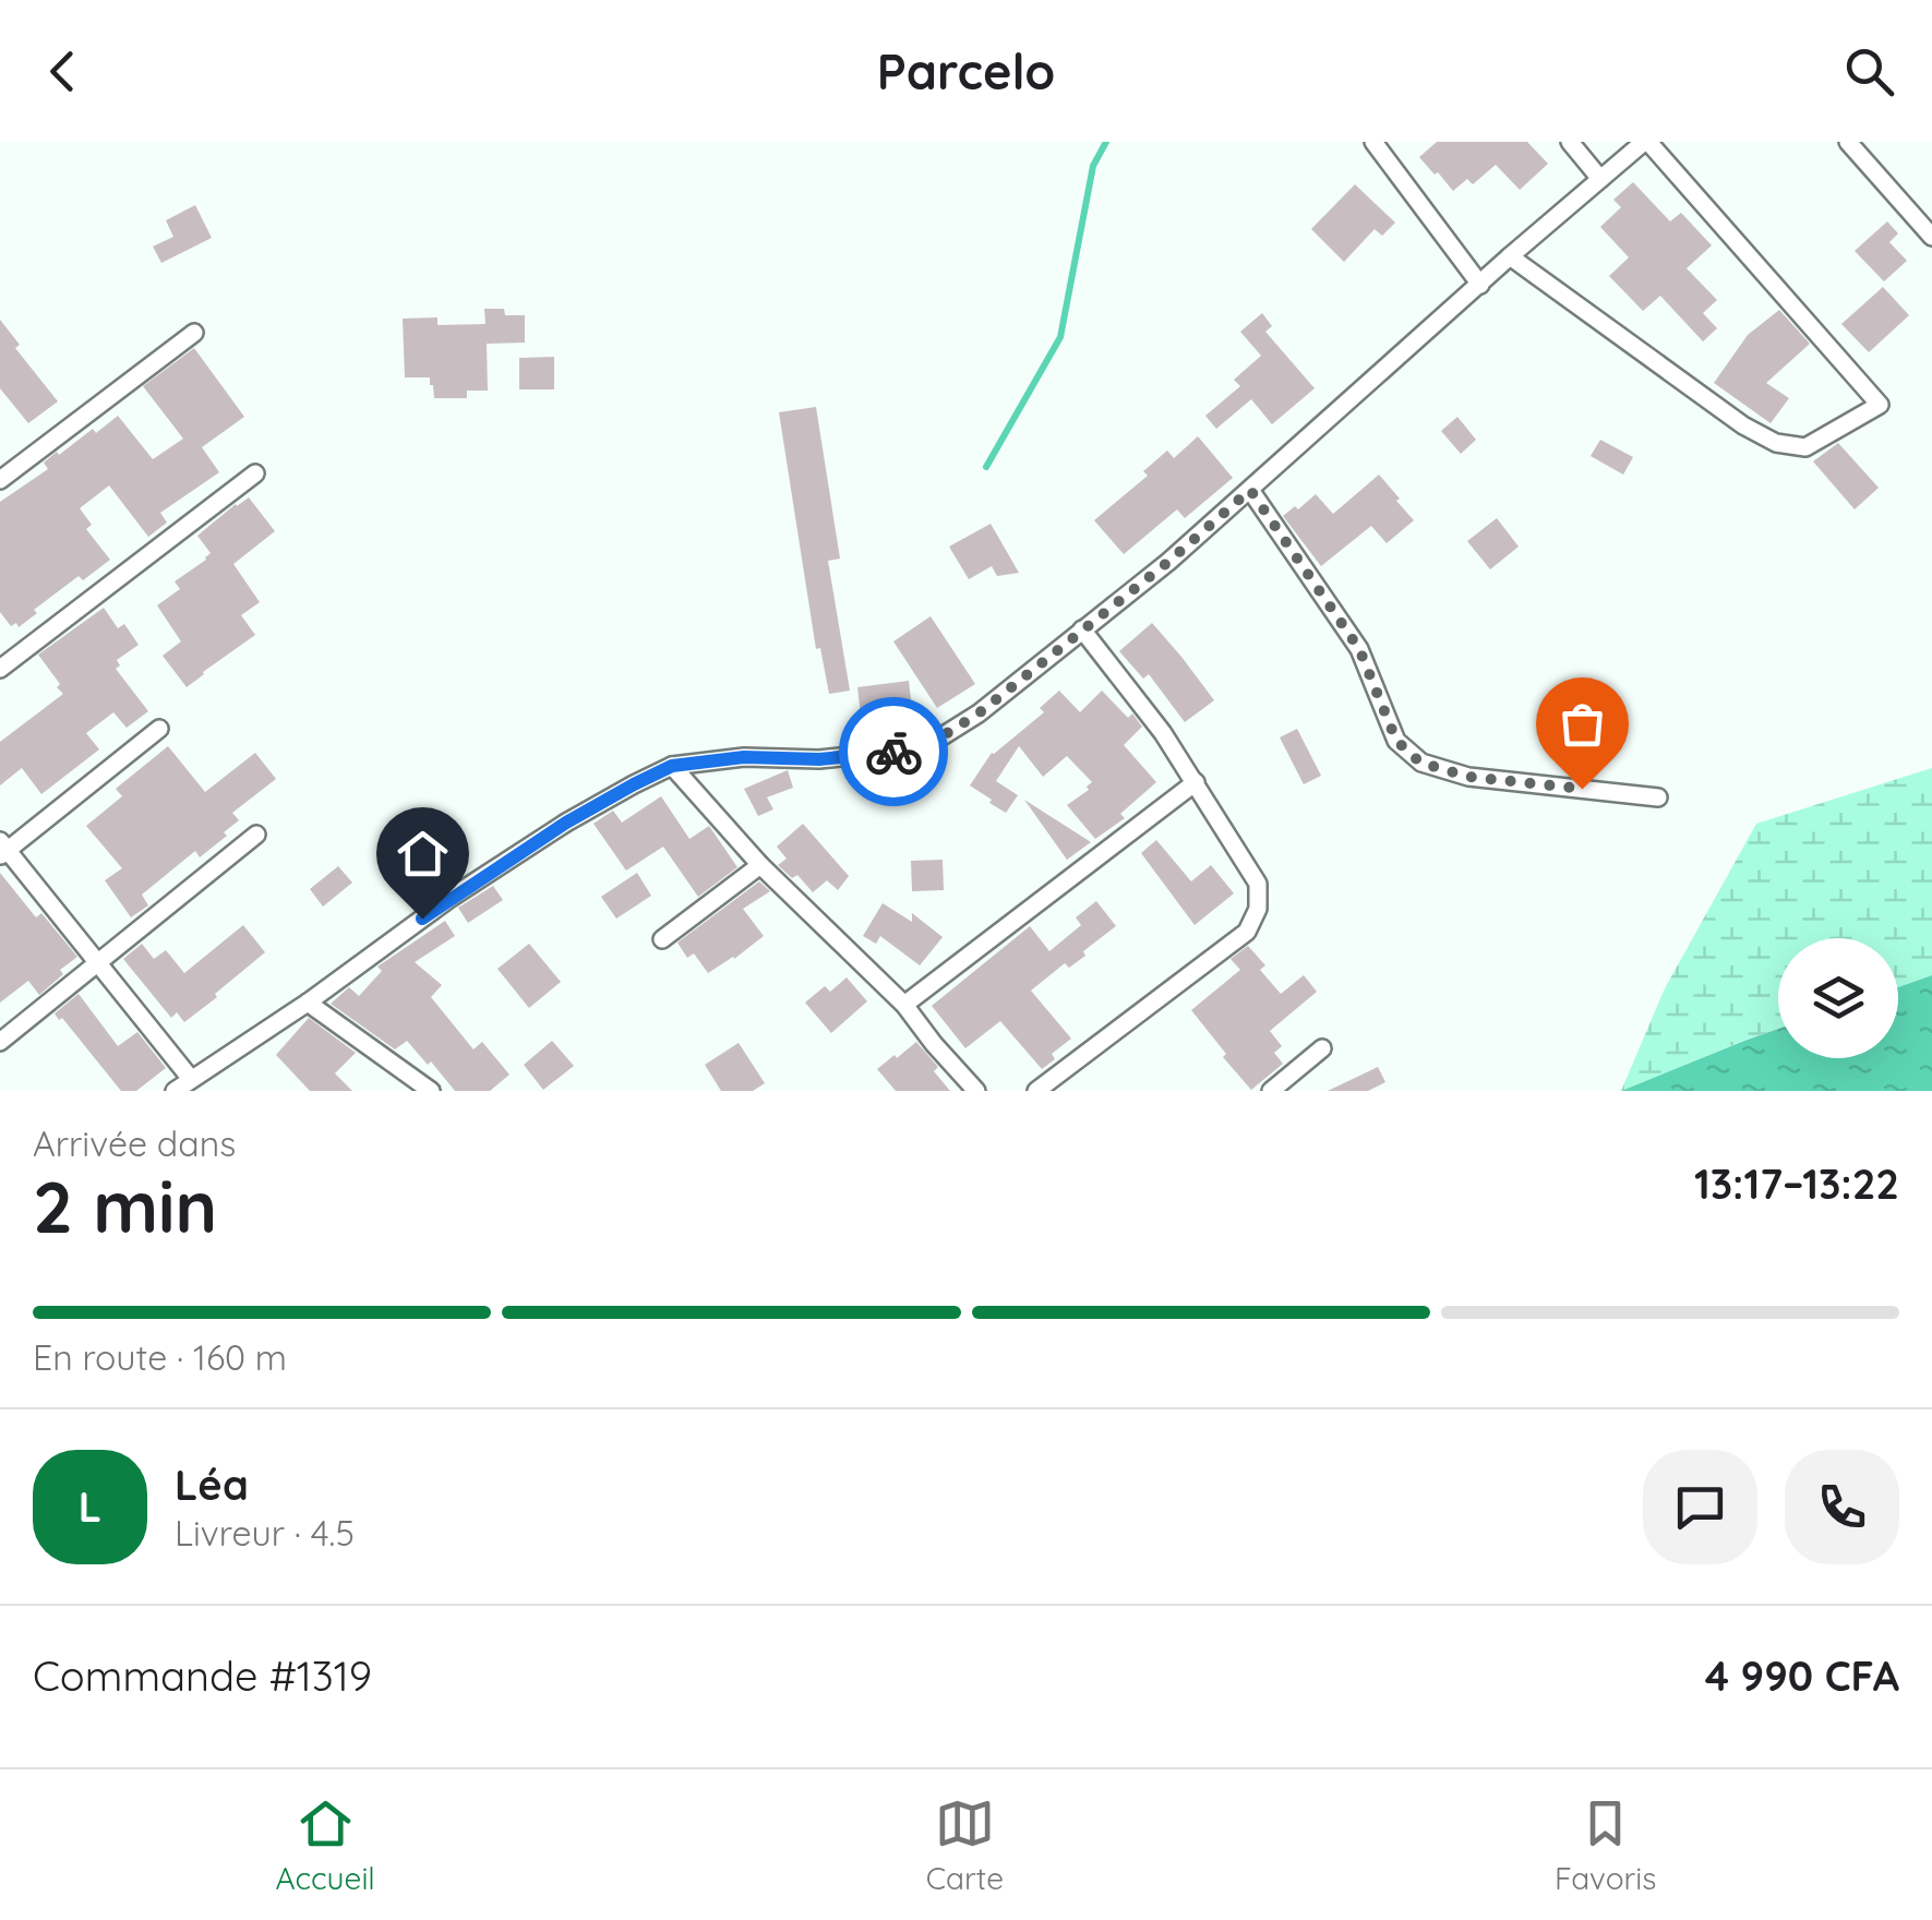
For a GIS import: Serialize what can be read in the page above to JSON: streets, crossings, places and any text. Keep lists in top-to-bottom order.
{
  "page": {
    "header": "Parcelo",
    "heading": ["2 min", "Arrivée dans", "13:17–13:22"],
    "panel": [
      "Léa",
      "Livreur · 4.5",
      "Commande #1319",
      "4 990 CFA"
    ],
    "bar": "En route · 160 m",
    "round": "L",
    "tabs": ["Accueil", "Carte", "Favoris"]
  }
}
